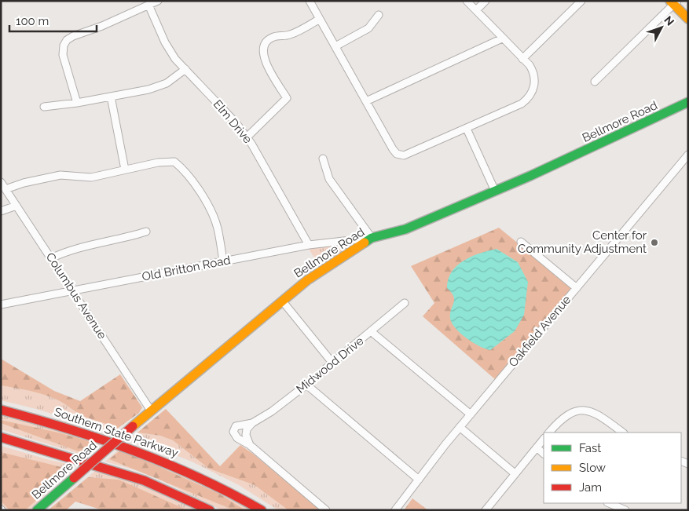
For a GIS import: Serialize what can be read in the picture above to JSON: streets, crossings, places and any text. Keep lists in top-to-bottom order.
{
  "streets": {
    "main road": ["Bellmore Road", "Southern State Parkway"],
    "street": [
      "Elm Drive",
      "Old Britton Road",
      "Columbus Avenue",
      "Oakfield Avenue",
      "Midwood Drive"
    ]
  },
  "crossings": [
    ["Elm Drive", "Old Britton Road"],
    ["Bellmore Road", "Old Britton Road"],
    ["Bellmore Road", "Columbus Avenue"],
    ["Old Britton Road", "Columbus Avenue"]
  ],
  "places": ["Center for Community Adjustment"],
  "legend": ["Fast", "Slow", "Jam"],
  "scale_bar": "100 m",
  "north": "top right"
}
